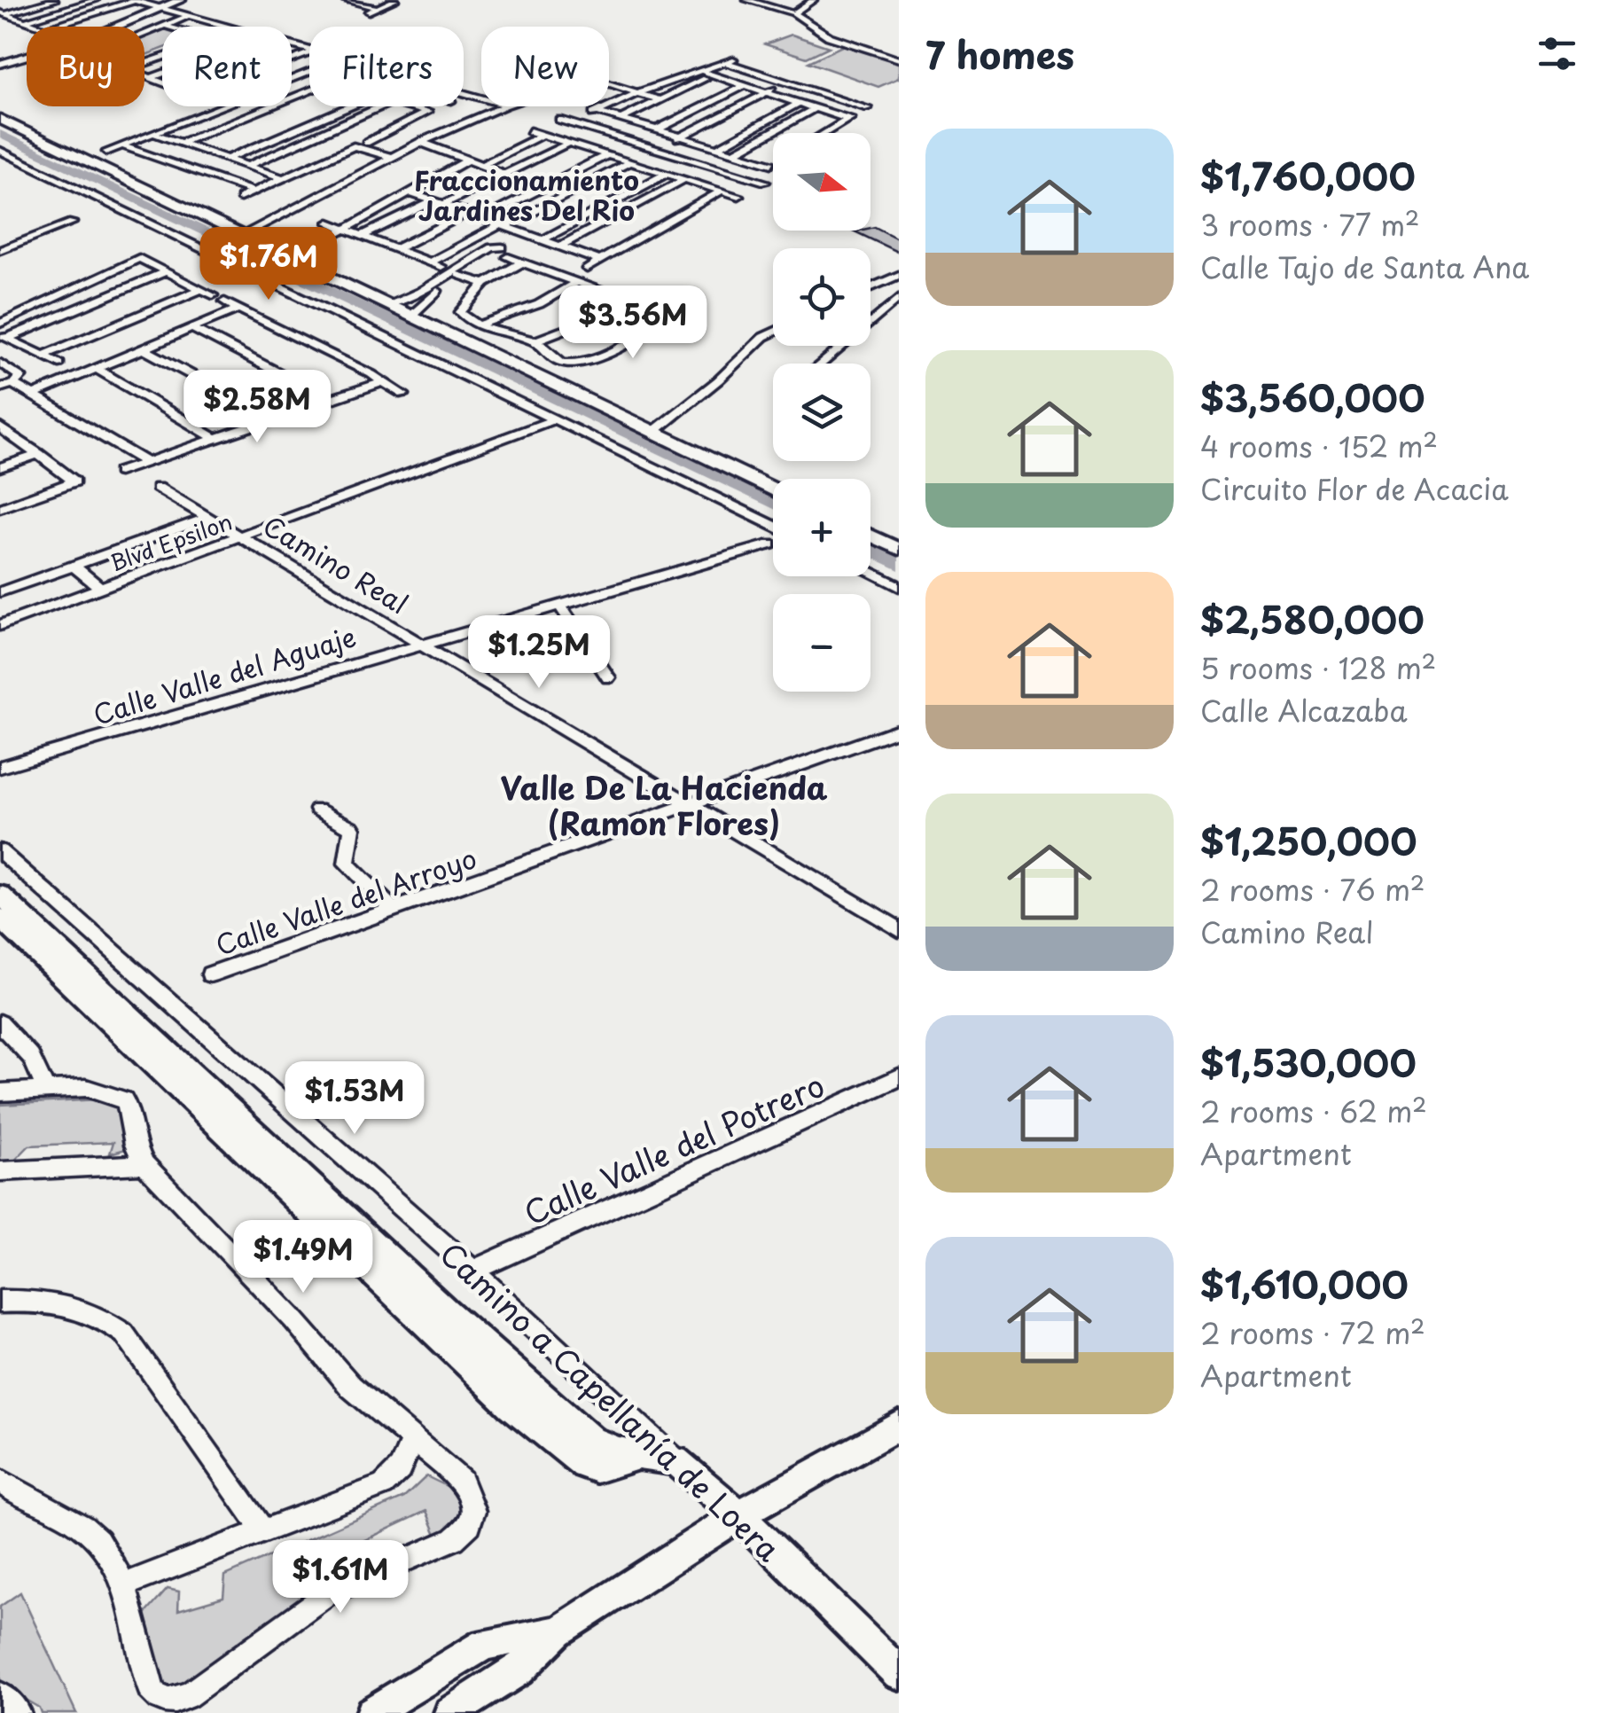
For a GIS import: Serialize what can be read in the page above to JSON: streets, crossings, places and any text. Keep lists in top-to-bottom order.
{
  "streets": {
    "street": [
      "Blvd Epsilon",
      "Camino Real",
      "Calle Valle del Aguaje",
      "Calle Valle del Arroyo",
      "Calle Valle del Potrero",
      "Camino a Capellanía de Loera"
    ]
  },
  "crossings": [
    ["Blvd Epsilon", "Camino Real"],
    ["Camino Real", "Calle Valle del Aguaje"],
    ["Camino Real", "Calle Valle del Arroyo"],
    ["Calle Valle del Potrero", "Camino a Capellanía de Loera"]
  ],
  "districts": ["Fraccionamiento Jardines Del Rio", "Valle De La Hacienda (Ramon Flores)"],
  "north": "right",
  "page": {
    "heading": "7 homes",
    "chip": [
      "Buy",
      "Rent",
      "Filters",
      "New"
    ],
    "list": [
      {
        "name": "$1,760,000",
        "note": "3 rooms · 77 m² · Calle Tajo de Santa Ana"
      },
      {
        "name": "$3,560,000",
        "note": "4 rooms · 152 m² · Circuito Flor de Acacia"
      },
      {
        "name": "$2,580,000",
        "note": "5 rooms · 128 m² · Calle Alcazaba"
      },
      {
        "name": "$1,250,000",
        "note": "2 rooms · 76 m² · Camino Real"
      },
      {
        "name": "$1,530,000",
        "note": "2 rooms · 62 m² · Apartment"
      },
      {
        "name": "$1,610,000",
        "note": "2 rooms · 72 m² · Apartment"
      }
    ],
    "map_buttons": ["+", "−"],
    "price": [
      "$1.76M",
      "$3.56M",
      "$2.58M",
      "$1.25M",
      "$1.53M",
      "$1.49M",
      "$1.61M"
    ]
  }
}
